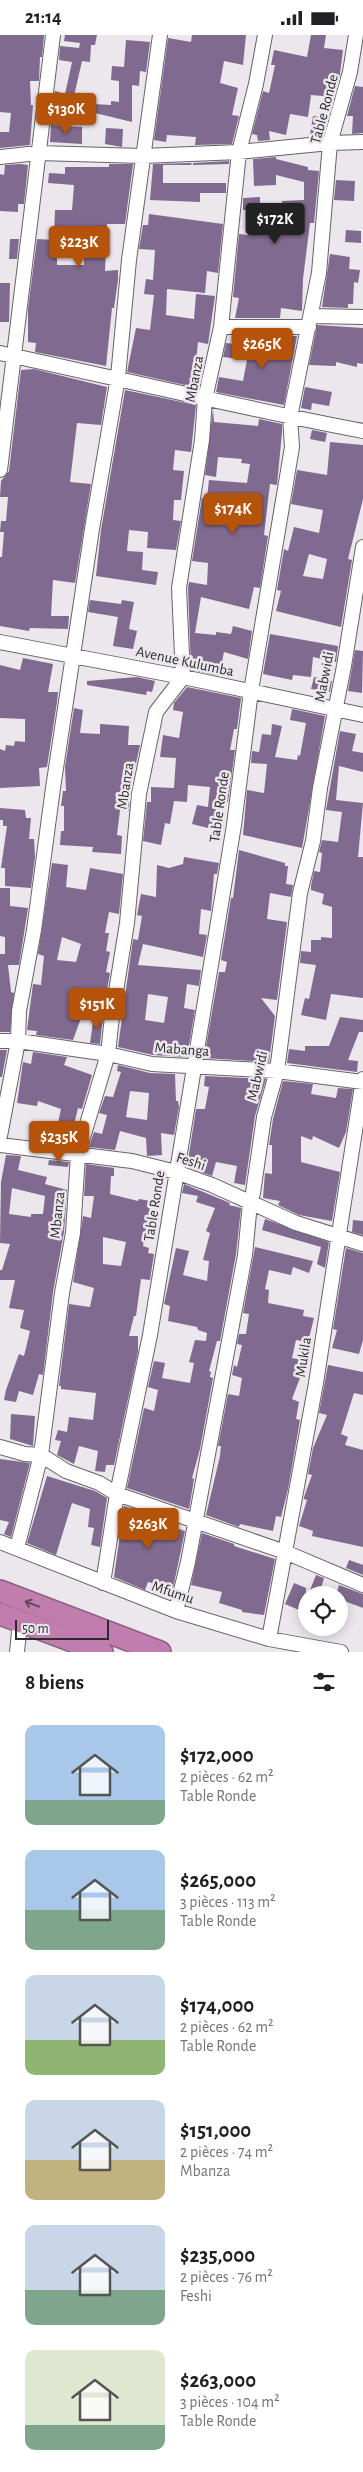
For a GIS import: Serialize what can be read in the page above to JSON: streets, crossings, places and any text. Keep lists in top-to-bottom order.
{
  "streets": {
    "street": [
      "Table Ronde",
      "Mbanza",
      "Avenue Kulumba",
      "Mabwidi",
      "Mabanga",
      "Feshi",
      "Mukila",
      "Mfumu"
    ]
  },
  "crossings": [
    ["Table Ronde", "Avenue Kulumba"],
    ["Table Ronde", "Mabanga"],
    ["Table Ronde", "Feshi"],
    ["Table Ronde", "Mfumu"],
    ["Mbanza", "Avenue Kulumba"],
    ["Mbanza", "Mabanga"],
    ["Mbanza", "Feshi"],
    ["Mbanza", "Mfumu"],
    ["Avenue Kulumba", "Mabwidi"],
    ["Mabwidi", "Mabanga"],
    ["Mabwidi", "Feshi"],
    ["Mabwidi", "Mfumu"],
    ["Mabanga", "Mukila"],
    ["Feshi", "Mukila"],
    ["Mukila", "Mfumu"]
  ],
  "scale_bar": "50 m",
  "page": {
    "status": "21:14",
    "price": [
      "$130K",
      "$172K",
      "$223K",
      "$265K",
      "$174K",
      "$151K",
      "$235K",
      "$263K"
    ],
    "scale": "50 m",
    "heading": "8 biens",
    "list": [
      {
        "name": "$172,000",
        "note": "2 pièces · 62 m² · Table Ronde"
      },
      {
        "name": "$265,000",
        "note": "3 pièces · 113 m² · Table Ronde"
      },
      {
        "name": "$174,000",
        "note": "2 pièces · 62 m² · Table Ronde"
      },
      {
        "name": "$151,000",
        "note": "2 pièces · 74 m² · Mbanza"
      },
      {
        "name": "$235,000",
        "note": "2 pièces · 76 m² · Feshi"
      },
      {
        "name": "$263,000",
        "note": "3 pièces · 104 m² · Table Ronde"
      }
    ]
  }
}
